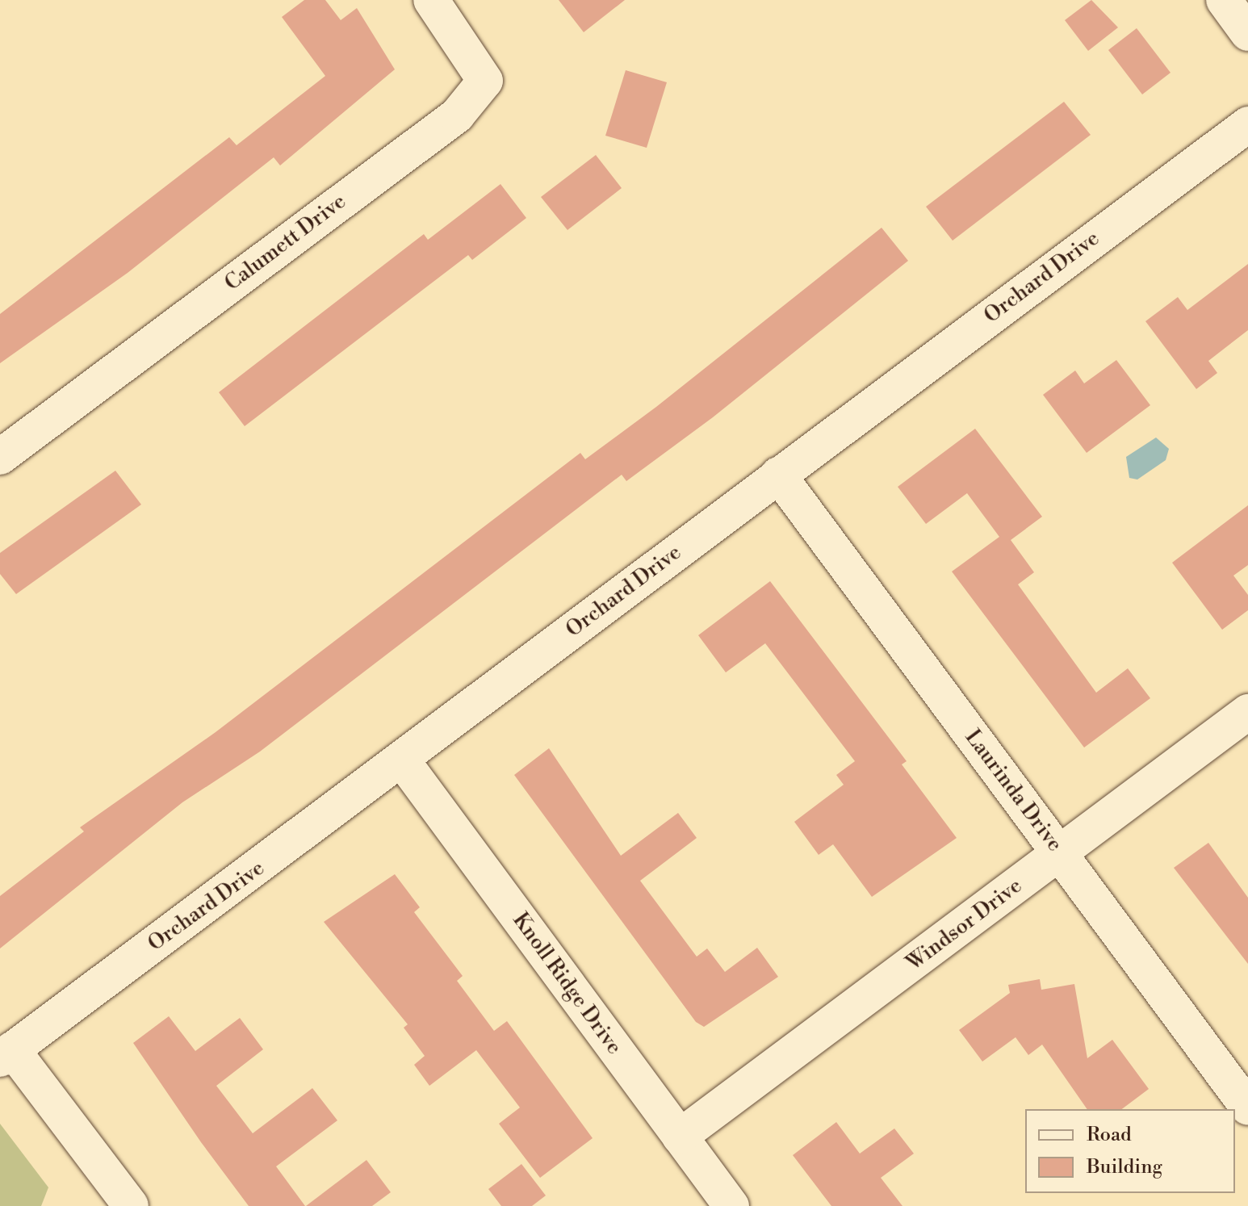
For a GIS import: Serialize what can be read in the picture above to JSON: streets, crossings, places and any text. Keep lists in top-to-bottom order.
{
  "streets": {
    "street": [
      "Calumett Drive",
      "Orchard Drive",
      "Laurinda Drive",
      "Windsor Drive",
      "Knoll Ridge Drive"
    ]
  },
  "crossings": [
    ["Orchard Drive", "Laurinda Drive"],
    ["Orchard Drive", "Knoll Ridge Drive"],
    ["Laurinda Drive", "Windsor Drive"],
    ["Windsor Drive", "Knoll Ridge Drive"]
  ],
  "legend": ["Road", "Building"]
}
